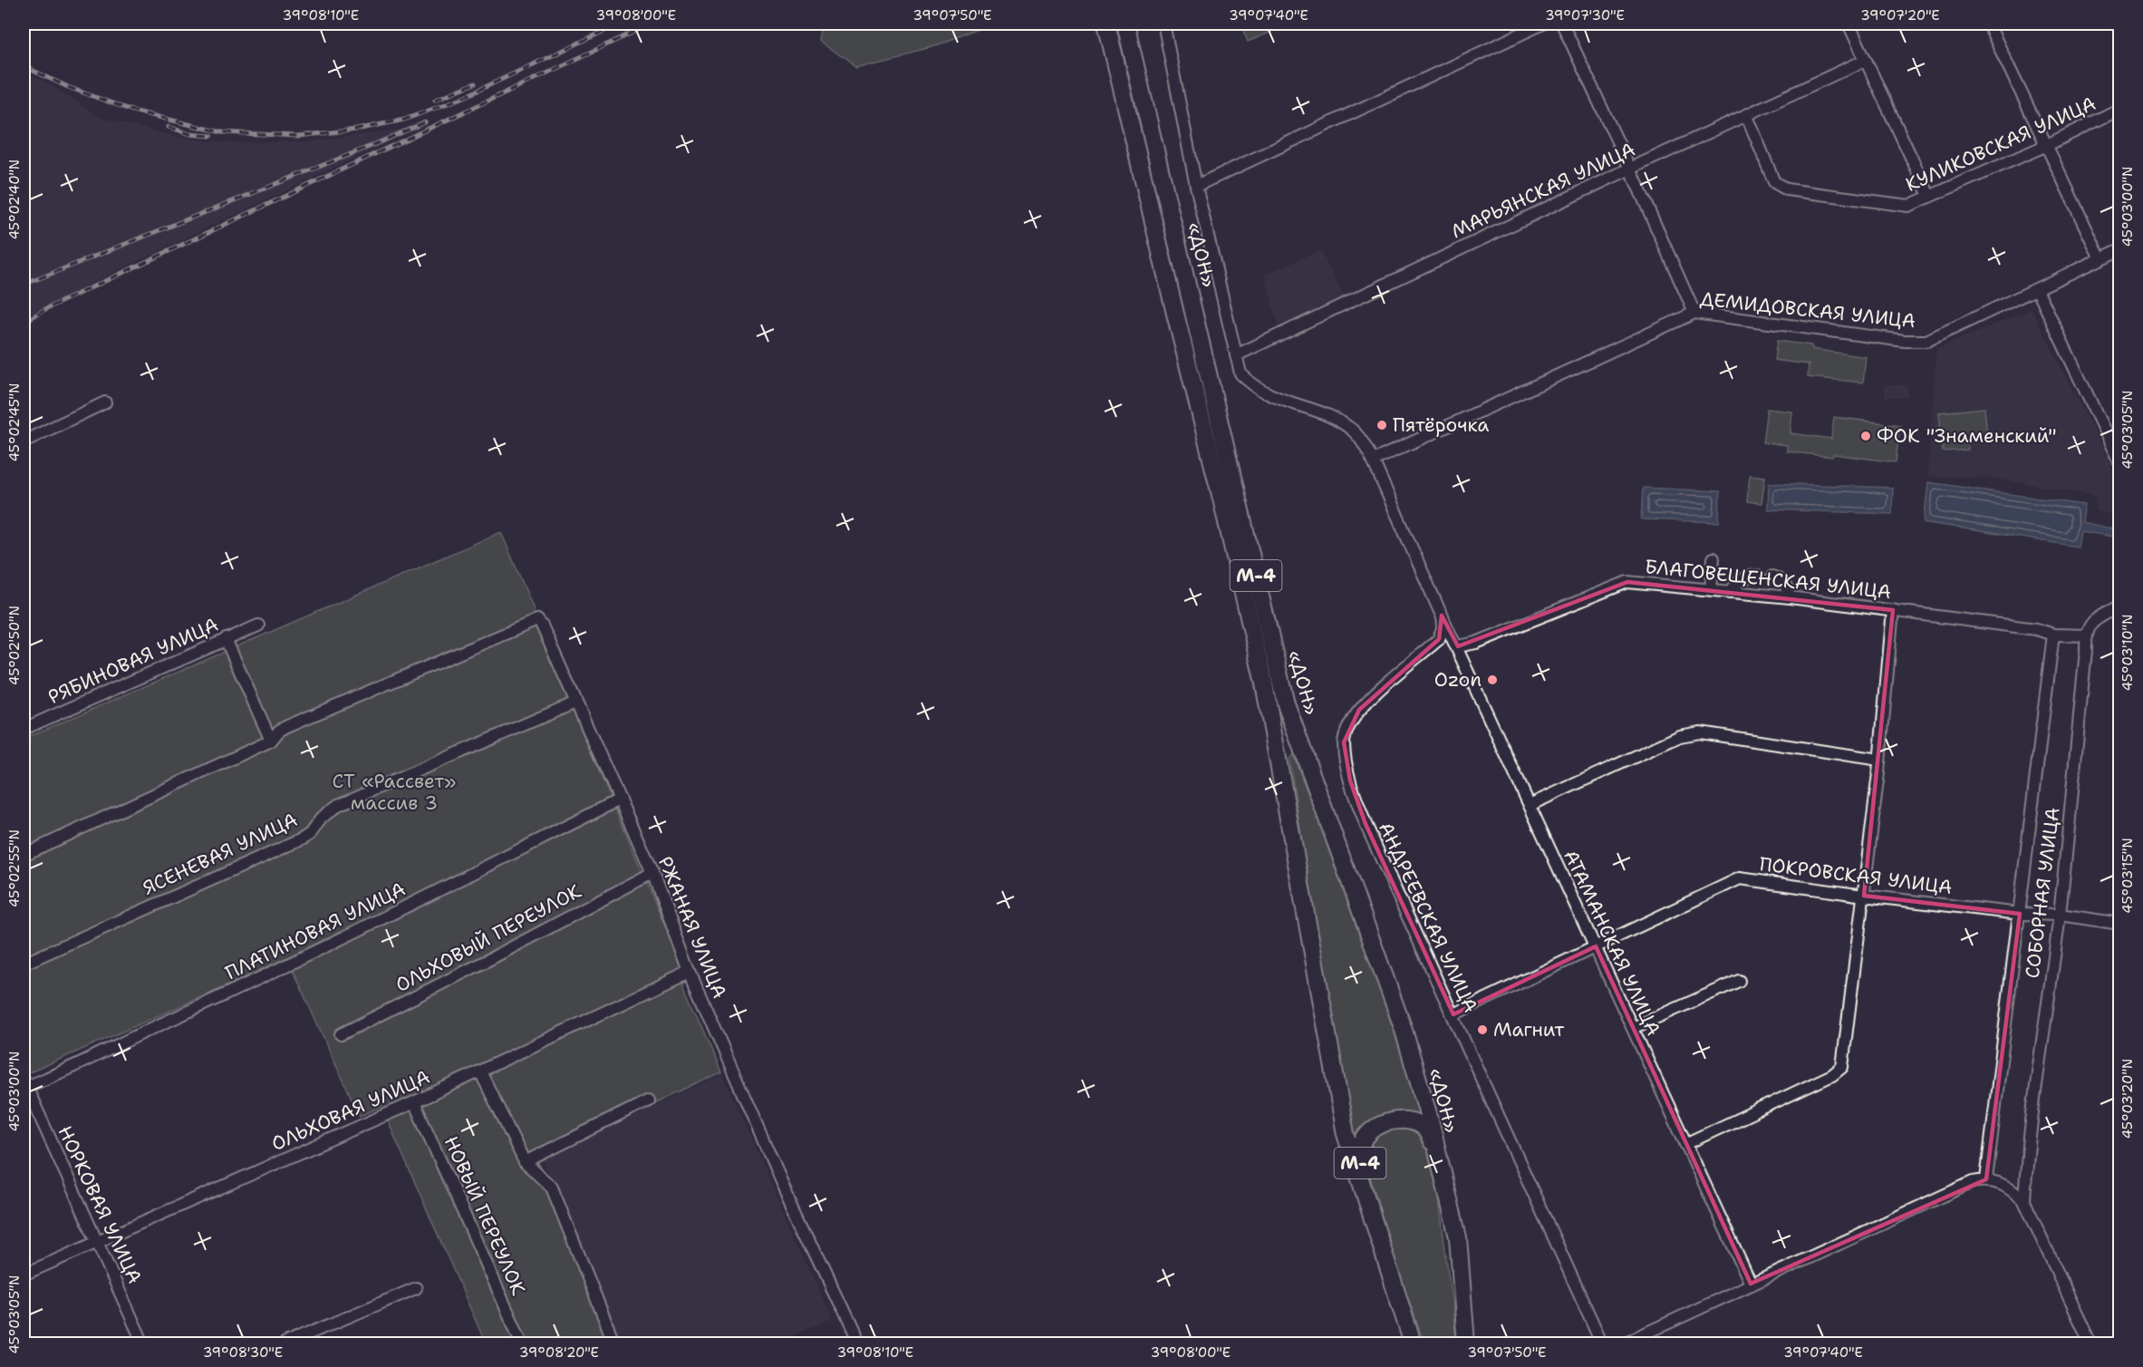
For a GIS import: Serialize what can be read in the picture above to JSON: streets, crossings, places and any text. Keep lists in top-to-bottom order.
{
  "streets": {
    "highway": ["«ДОН»", "М-4"],
    "street": [
      "КУЛИКОВСКАЯ УЛИЦА",
      "МАРЬЯНСКАЯ УЛИЦА",
      "ДЕМИДОВСКАЯ УЛИЦА",
      "БЛАГОВЕЩЕНСКАЯ УЛИЦА",
      "РЯБИНОВАЯ УЛИЦА",
      "ЯСЕНЕВАЯ УЛИЦА",
      "ПОКРОВСКАЯ УЛИЦА",
      "СОБОРНАЯ УЛИЦА",
      "АНДРЕЕВСКАЯ УЛИЦА",
      "РЖАНАЯ УЛИЦА",
      "ПЛАТИНОВАЯ УЛИЦА",
      "ОЛЬХОВЫЙ ПЕРЕУЛОК",
      "АТАМАНСКАЯ УЛИЦА",
      "ОЛЬХОВАЯ УЛИЦА",
      "НОРКОВАЯ УЛИЦА",
      "НОВЫЙ ПЕРЕУЛОК"
    ]
  },
  "crossings": [
    ["КУЛИКОВСКАЯ УЛИЦА", "МАРЬЯНСКАЯ УЛИЦА"],
    ["МАРЬЯНСКАЯ УЛИЦА", "АТАМАНСКАЯ УЛИЦА"],
    ["«ДОН»", "М-4"],
    ["ДЕМИДОВСКАЯ УЛИЦА", "АТАМАНСКАЯ УЛИЦА"],
    ["БЛАГОВЕЩЕНСКАЯ УЛИЦА", "СОБОРНАЯ УЛИЦА"],
    ["БЛАГОВЕЩЕНСКАЯ УЛИЦА", "АТАМАНСКАЯ УЛИЦА"],
    ["ЯСЕНЕВАЯ УЛИЦА", "РЖАНАЯ УЛИЦА"],
    ["ПОКРОВСКАЯ УЛИЦА", "СОБОРНАЯ УЛИЦА"],
    ["ПОКРОВСКАЯ УЛИЦА", "АНДРЕЕВСКАЯ УЛИЦА"],
    ["ПОКРОВСКАЯ УЛИЦА", "АТАМАНСКАЯ УЛИЦА"],
    ["АНДРЕЕВСКАЯ УЛИЦА", "АТАМАНСКАЯ УЛИЦА"],
    ["РЖАНАЯ УЛИЦА", "ПЛАТИНОВАЯ УЛИЦА"],
    ["РЖАНАЯ УЛИЦА", "ОЛЬХОВЫЙ ПЕРЕУЛОК"],
    ["РЖАНАЯ УЛИЦА", "ОЛЬХОВАЯ УЛИЦА"],
    ["ПЛАТИНОВАЯ УЛИЦА", "НОРКОВАЯ УЛИЦА"],
    ["ОЛЬХОВАЯ УЛИЦА", "НОРКОВАЯ УЛИЦА"],
    ["ОЛЬХОВАЯ УЛИЦА", "НОВЫЙ ПЕРЕУЛОК"]
  ],
  "parks": ["СТ «Рассвет» массив 3"],
  "places": [
    "Пятёрочка",
    "ФОК \"Знаменский\"",
    "Ozon",
    "Магнит"
  ],
  "coordinates": [
    "39°08'10\"E",
    "39°08'00\"E",
    "39°07'50\"E",
    "39°07'40\"E",
    "39°07'30\"E",
    "39°07'20\"E",
    "45°02'40\"N",
    "45°03'00\"N",
    "45°02'45\"N",
    "45°03'05\"N",
    "45°02'50\"N",
    "45°03'10\"N",
    "45°02'55\"N",
    "45°03'15\"N",
    "45°03'20\"N",
    "39°08'30\"E",
    "39°08'20\"E"
  ]
}
